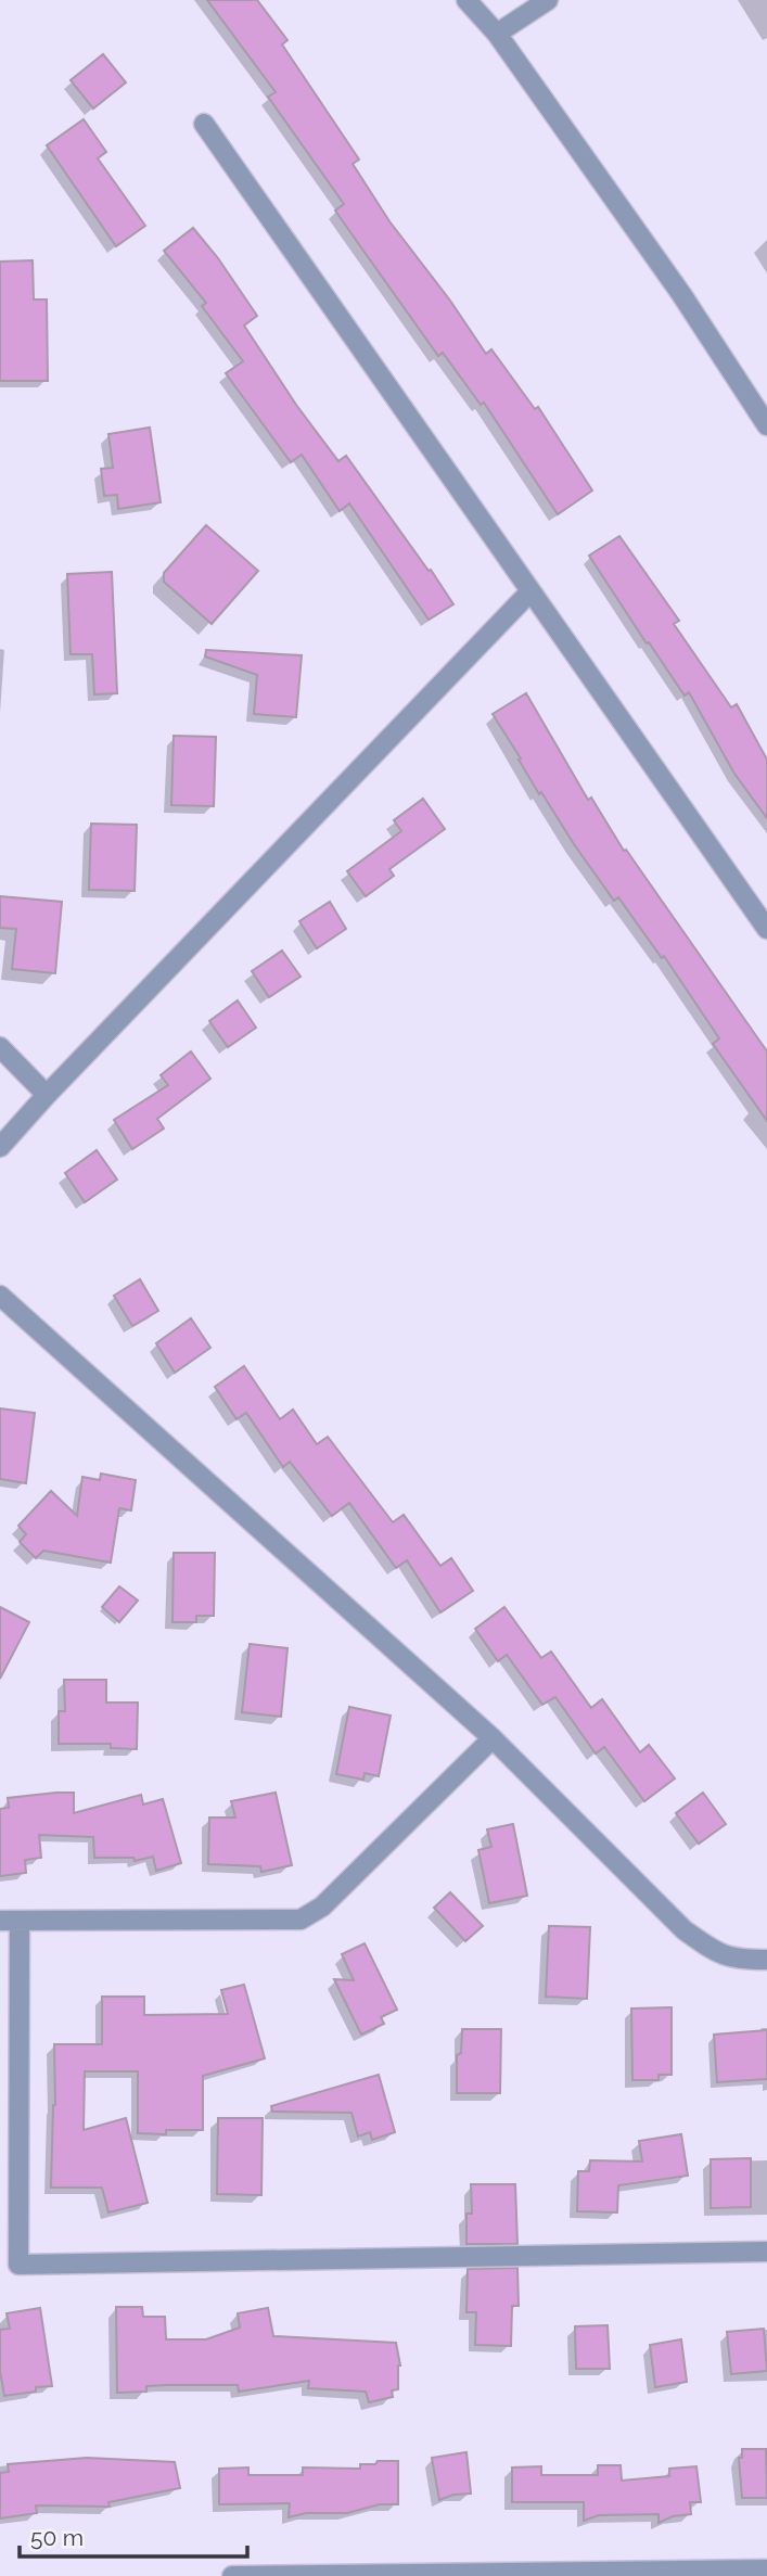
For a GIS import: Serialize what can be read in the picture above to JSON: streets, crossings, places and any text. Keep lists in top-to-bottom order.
{
  "scale_bar": "50 m"
}
